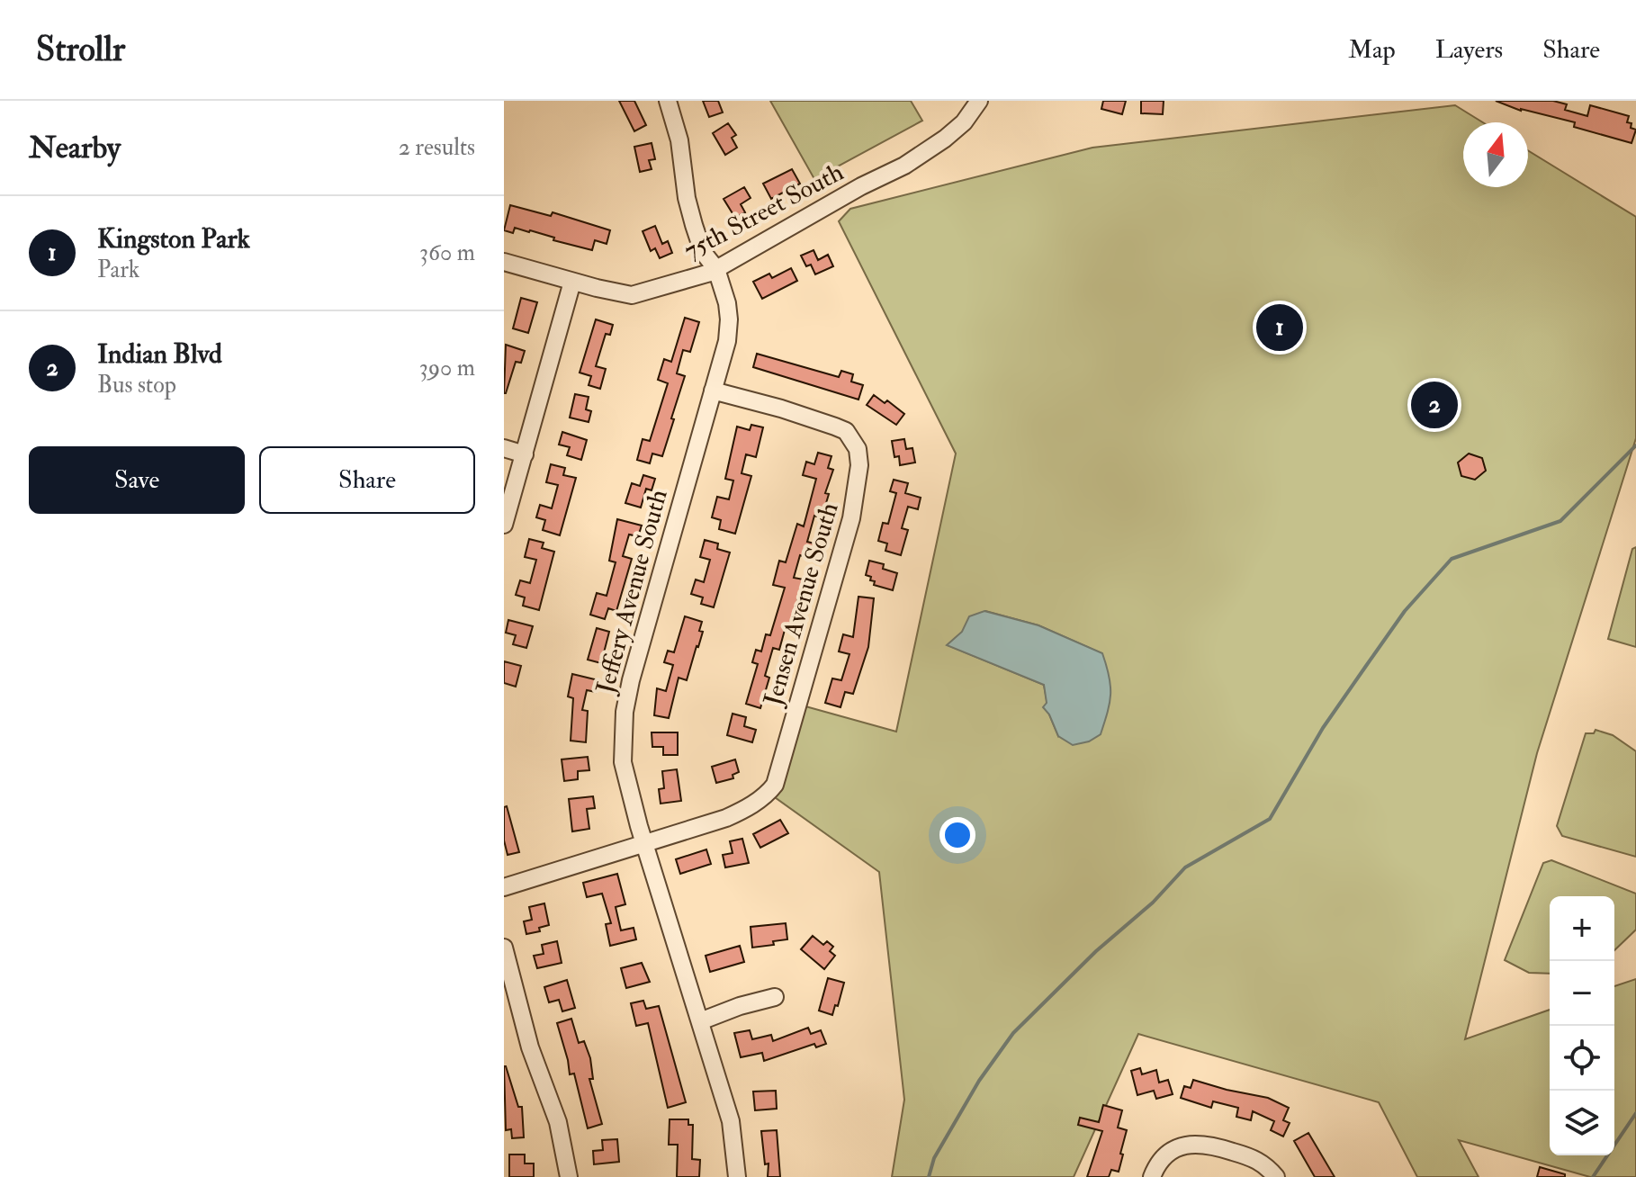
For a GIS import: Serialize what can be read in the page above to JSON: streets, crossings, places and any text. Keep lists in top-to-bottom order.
{
  "streets": {
    "street": ["75th Street South", "Jeffery Avenue South", "Jensen Avenue South"]
  },
  "crossings": [
    ["75th Street South", "Jeffery Avenue South"],
    ["Jeffery Avenue South", "Jensen Avenue South"]
  ],
  "north": "top",
  "page": {
    "header": "Strollr",
    "nav": ["Map", "Layers", "Share"],
    "heading": ["Nearby", "2 results"],
    "list": [
      {
        "mark": "1",
        "name": "Kingston Park",
        "note": "Park",
        "value": "360 m"
      },
      {
        "mark": "2",
        "name": "Indian Blvd",
        "note": "Bus stop",
        "value": "390 m"
      }
    ],
    "pins": ["1", "2"],
    "buttons": ["Save", "Share"],
    "map_buttons": ["+", "−"]
  }
}
